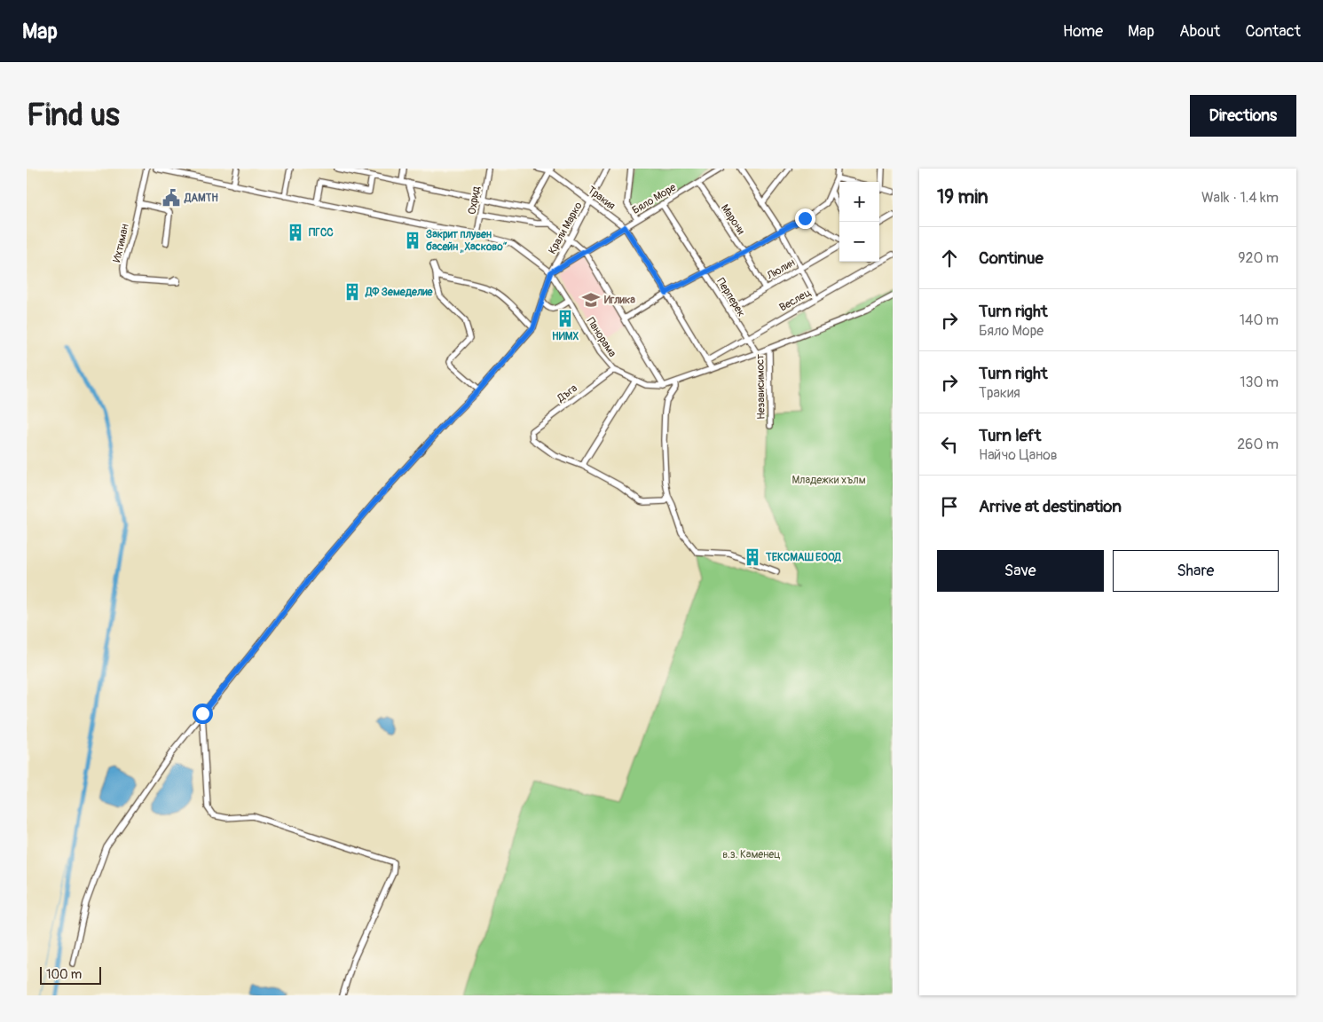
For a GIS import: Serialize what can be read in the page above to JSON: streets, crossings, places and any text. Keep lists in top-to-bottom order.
{
  "streets": {
    "street": [
      "Тракия",
      "Бяло Море",
      "Охрид",
      "Марони",
      "Крали Марко",
      "Ихтиман",
      "Люлин",
      "Перперек",
      "Веслец",
      "Панорама",
      "Независимост",
      "Дъга"
    ]
  },
  "crossings": [
    ["Тракия", "Бяло Море"],
    ["Тракия", "Крали Марко"],
    ["Тракия", "Веслец"],
    ["Тракия", "Панорама"],
    ["Бяло Море", "Марони"],
    ["Бяло Море", "Крали Марко"],
    ["Бяло Море", "Перперек"],
    ["Бяло Море", "Панорама"],
    ["Охрид", "Панорама"],
    ["Марони", "Люлин"],
    ["Крали Марко", "Панорама"],
    ["Люлин", "Перперек"],
    ["Перперек", "Веслец"],
    ["Перперек", "Панорама"],
    ["Панорама", "Независимост"],
    ["Панорама", "Дъга"]
  ],
  "parks": ["Младежки хълм", "в.з. Каменец"],
  "places": {
    "public building": ["ДАМТН"],
    "building": [
      "ПГСС",
      "Закрит плувен басейн „Хасково“",
      "ДФ Земеделие",
      "НИМХ",
      "ТЕКСМАШ ЕООД"
    ],
    "school or university": ["Иглика"]
  },
  "scale_bar": "100 m",
  "page": {
    "header": "Map",
    "nav": [
      "Home",
      "Map",
      "About",
      "Contact"
    ],
    "buttons": [
      "Directions",
      ["Save", "Share"]
    ],
    "title": "Find us",
    "heading": ["19 min", "Walk · 1.4 km"],
    "map_buttons": ["+", "−"],
    "list": [
      ["Continue", "920 m"],
      ["Turn right", "Бяло Море", "140 m"],
      ["Turn right", "Тракия", "130 m"],
      ["Turn left", "Найчо Цанов", "260 m"],
      "Arrive at destination"
    ],
    "scale": "100 m"
  }
}
